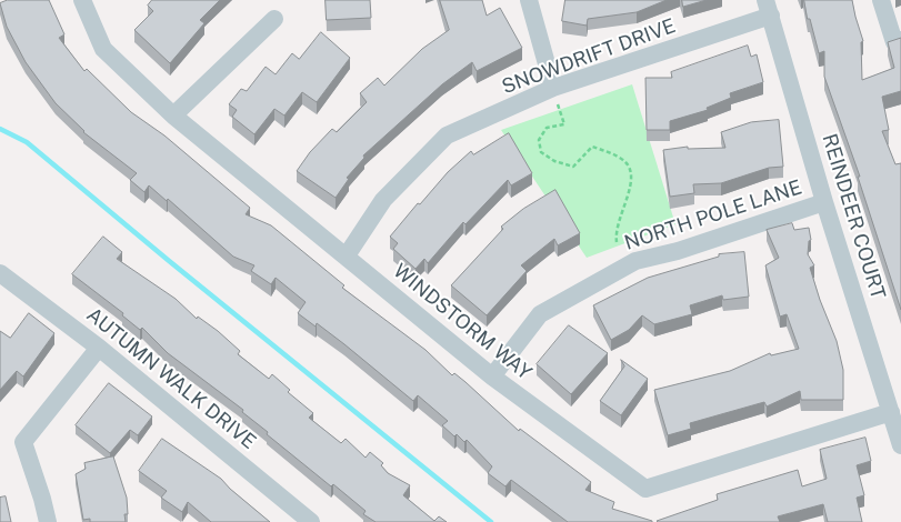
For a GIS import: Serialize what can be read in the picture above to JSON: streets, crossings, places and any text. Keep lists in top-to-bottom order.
{
  "streets": {
    "street": [
      "SNOWDRIFT DRIVE",
      "NORTH POLE LANE",
      "REINDEER COURT",
      "WINDSTORM WAY",
      "AUTUMN WALK DRIVE"
    ]
  },
  "crossings": [
    ["SNOWDRIFT DRIVE", "REINDEER COURT"],
    ["SNOWDRIFT DRIVE", "WINDSTORM WAY"],
    ["NORTH POLE LANE", "REINDEER COURT"],
    ["NORTH POLE LANE", "WINDSTORM WAY"],
    ["REINDEER COURT", "WINDSTORM WAY"]
  ]
}
